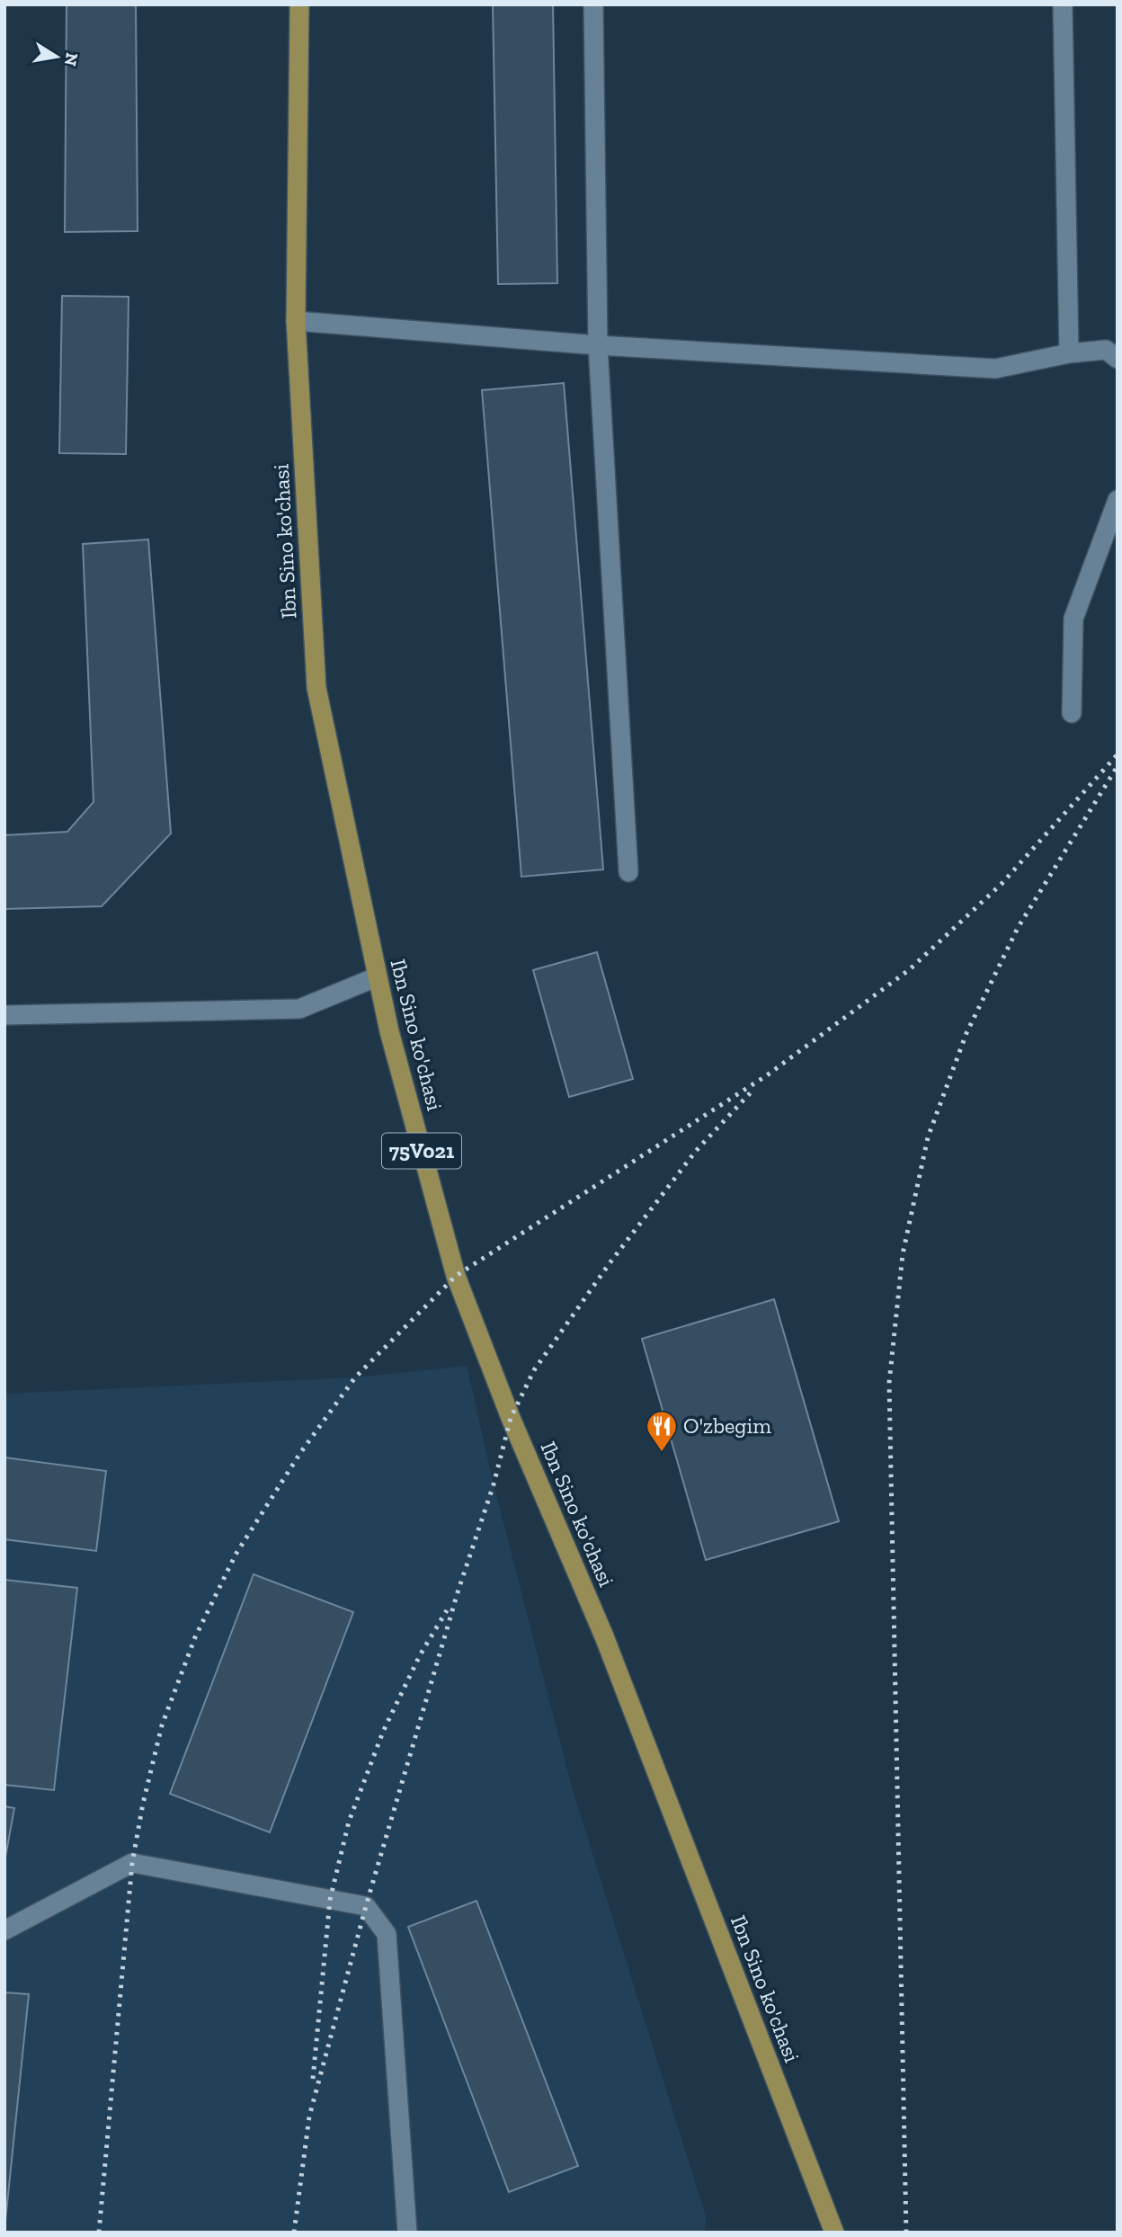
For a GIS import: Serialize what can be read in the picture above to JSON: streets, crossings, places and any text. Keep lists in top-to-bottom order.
{
  "streets": {
    "main road": ["Ibn Sino ko'chasi", "75V021"]
  },
  "places": {
    "restaurant": ["O'zbegim"]
  },
  "north": "right"
}
